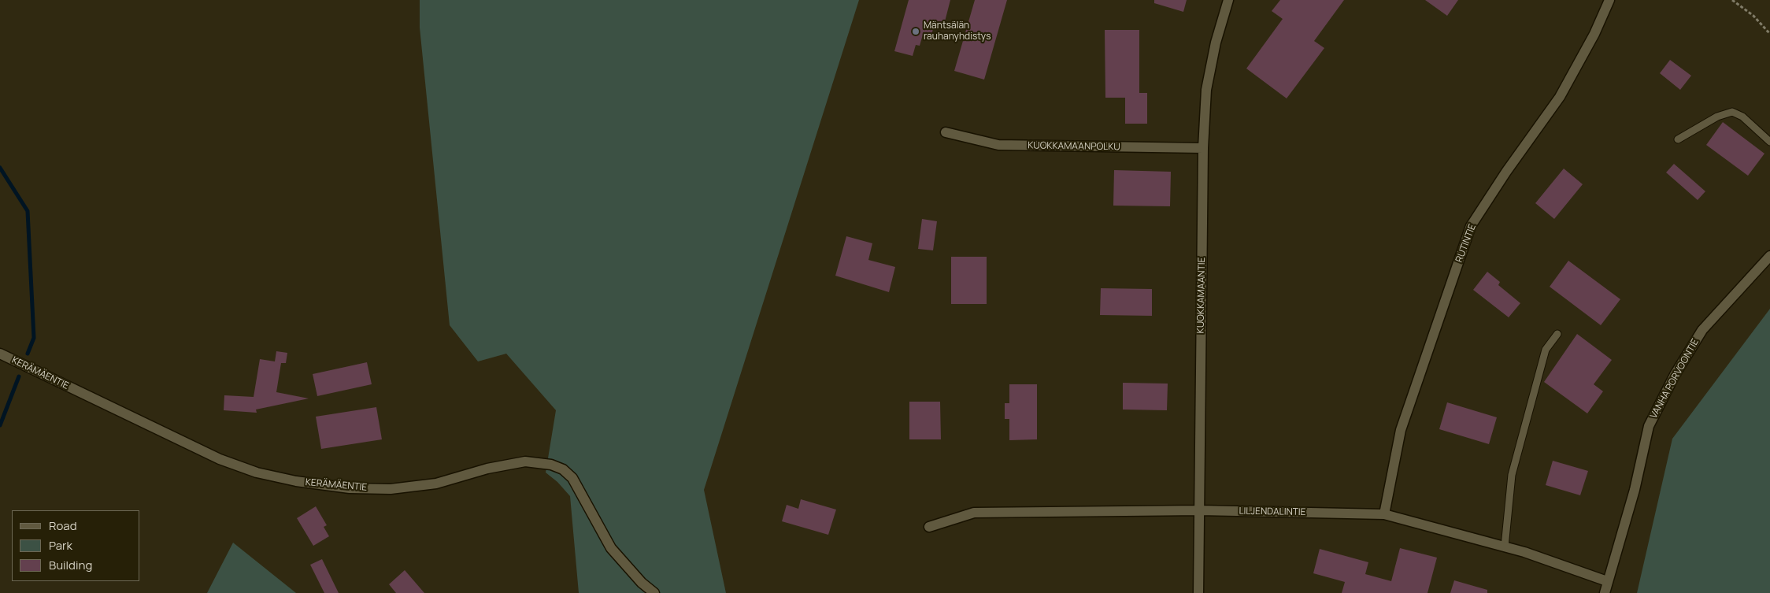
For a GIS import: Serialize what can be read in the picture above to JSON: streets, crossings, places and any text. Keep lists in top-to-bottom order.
{
  "streets": {
    "street": [
      "KUOKKAMAANPOLKU",
      "RUTINTIE",
      "KUOKKAMAANTIE",
      "KERÄMÄENTIE",
      "VANHA PORVOONTIE",
      "LILJENDALINTIE"
    ]
  },
  "crossings": [
    ["KUOKKAMAANPOLKU", "KUOKKAMAANTIE"],
    ["RUTINTIE", "LILJENDALINTIE"],
    ["KUOKKAMAANTIE", "LILJENDALINTIE"],
    ["VANHA PORVOONTIE", "LILJENDALINTIE"]
  ],
  "places": ["Mäntsälän rauhanyhdistys"],
  "legend": ["Road", "Park", "Building"]
}
